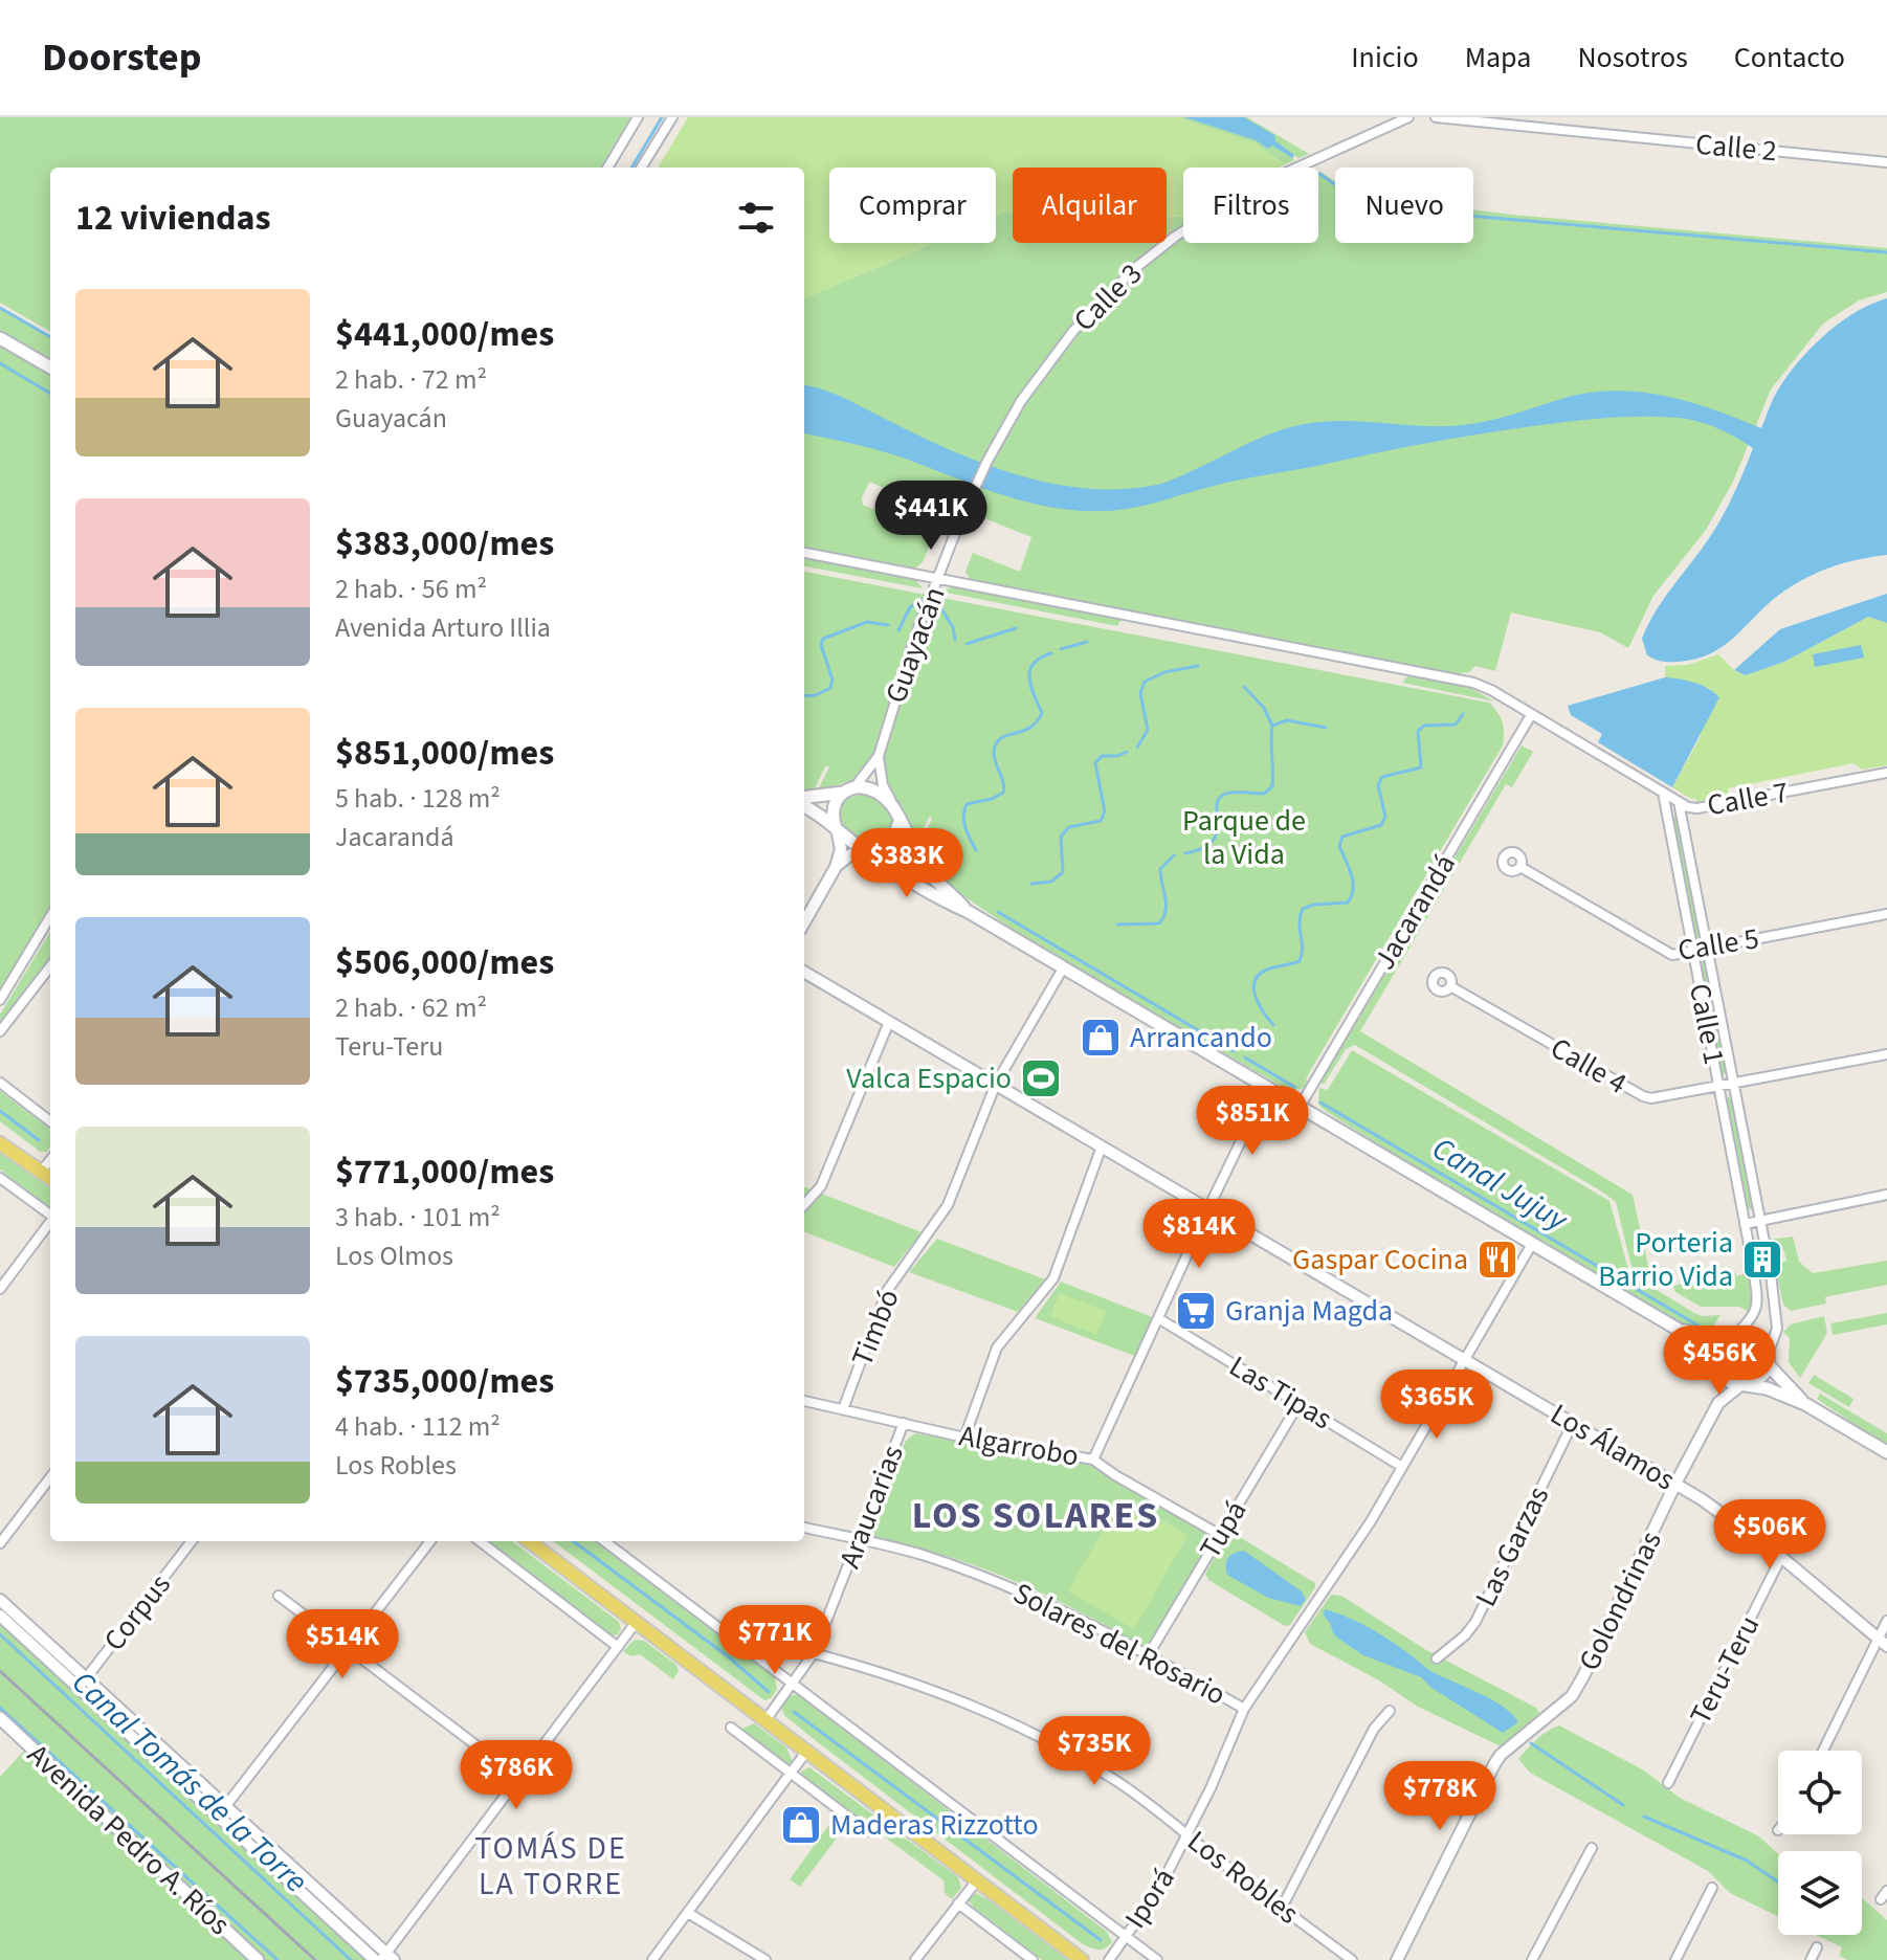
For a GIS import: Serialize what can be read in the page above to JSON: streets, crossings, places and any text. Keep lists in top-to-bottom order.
{
  "streets": {
    "main road": ["Avenida Pedro A. Ríos"],
    "street": [
      "Calle 2",
      "Calle 3",
      "Guayacán",
      "Calle 7",
      "Jacarandá",
      "Calle 5",
      "Calle 1",
      "Calle 4",
      "Timbó",
      "Las Tipas",
      "Algarrobo",
      "Los Álamos",
      "Araucarias",
      "Tupá",
      "Las Garzas",
      "Golondrinas",
      "Corpus",
      "Solares del Rosario",
      "Teru-Teru",
      "Los Robles",
      "Iporá"
    ]
  },
  "crossings": [
    ["Calle 3", "Guayacán"],
    ["Guayacán", "Calle 7"],
    ["Calle 7", "Jacarandá"],
    ["Calle 7", "Calle 1"],
    ["Calle 5", "Calle 1"],
    ["Calle 1", "Calle 4"],
    ["Timbó", "Algarrobo"],
    ["Timbó", "Los Álamos"],
    ["Las Tipas", "Tupá"],
    ["Las Tipas", "Iporá"],
    ["Algarrobo", "Araucarias"],
    ["Algarrobo", "Tupá"],
    ["Los Álamos", "Las Garzas"],
    ["Los Álamos", "Golondrinas"],
    ["Los Álamos", "Teru-Teru"],
    ["Los Álamos", "Iporá"],
    ["Araucarias", "Solares del Rosario"],
    ["Araucarias", "Los Robles"],
    ["Tupá", "Solares del Rosario"],
    ["Solares del Rosario", "Iporá"],
    ["Los Robles", "Iporá"]
  ],
  "districts": ["LOS SOLARES", "TOMÁS DE LA TORRE"],
  "water": ["Canal Jujuy", "Canal Tomás de la Torre"],
  "parks": ["Parque de la Vida"],
  "places": {
    "shop": ["Arrancando", "Maderas Rizzotto"],
    "sports": ["Valca Espacio"],
    "restaurant": ["Gaspar Cocina"],
    "building": ["Porteria Barrio Vida"],
    "supermarket": ["Granja Magda"]
  },
  "page": {
    "header": "Doorstep",
    "nav": [
      "Inicio",
      "Mapa",
      "Nosotros",
      "Contacto"
    ],
    "chip": [
      "Comprar",
      "Alquilar",
      "Filtros",
      "Nuevo"
    ],
    "heading": "12 viviendas",
    "list": [
      {
        "name": "$441,000/mes",
        "note": "2 hab. · 72 m² · Guayacán"
      },
      {
        "name": "$383,000/mes",
        "note": "2 hab. · 56 m² · Avenida Arturo Illia"
      },
      {
        "name": "$851,000/mes",
        "note": "5 hab. · 128 m² · Jacarandá"
      },
      {
        "name": "$506,000/mes",
        "note": "2 hab. · 62 m² · Teru-Teru"
      },
      {
        "name": "$771,000/mes",
        "note": "3 hab. · 101 m² · Los Olmos"
      },
      {
        "name": "$735,000/mes",
        "note": "4 hab. · 112 m² · Los Robles"
      }
    ],
    "price": [
      "$441K",
      "$383K",
      "$851K",
      "$814K",
      "$456K",
      "$365K",
      "$506K",
      "$771K",
      "$514K",
      "$735K",
      "$786K",
      "$778K"
    ]
  }
}
